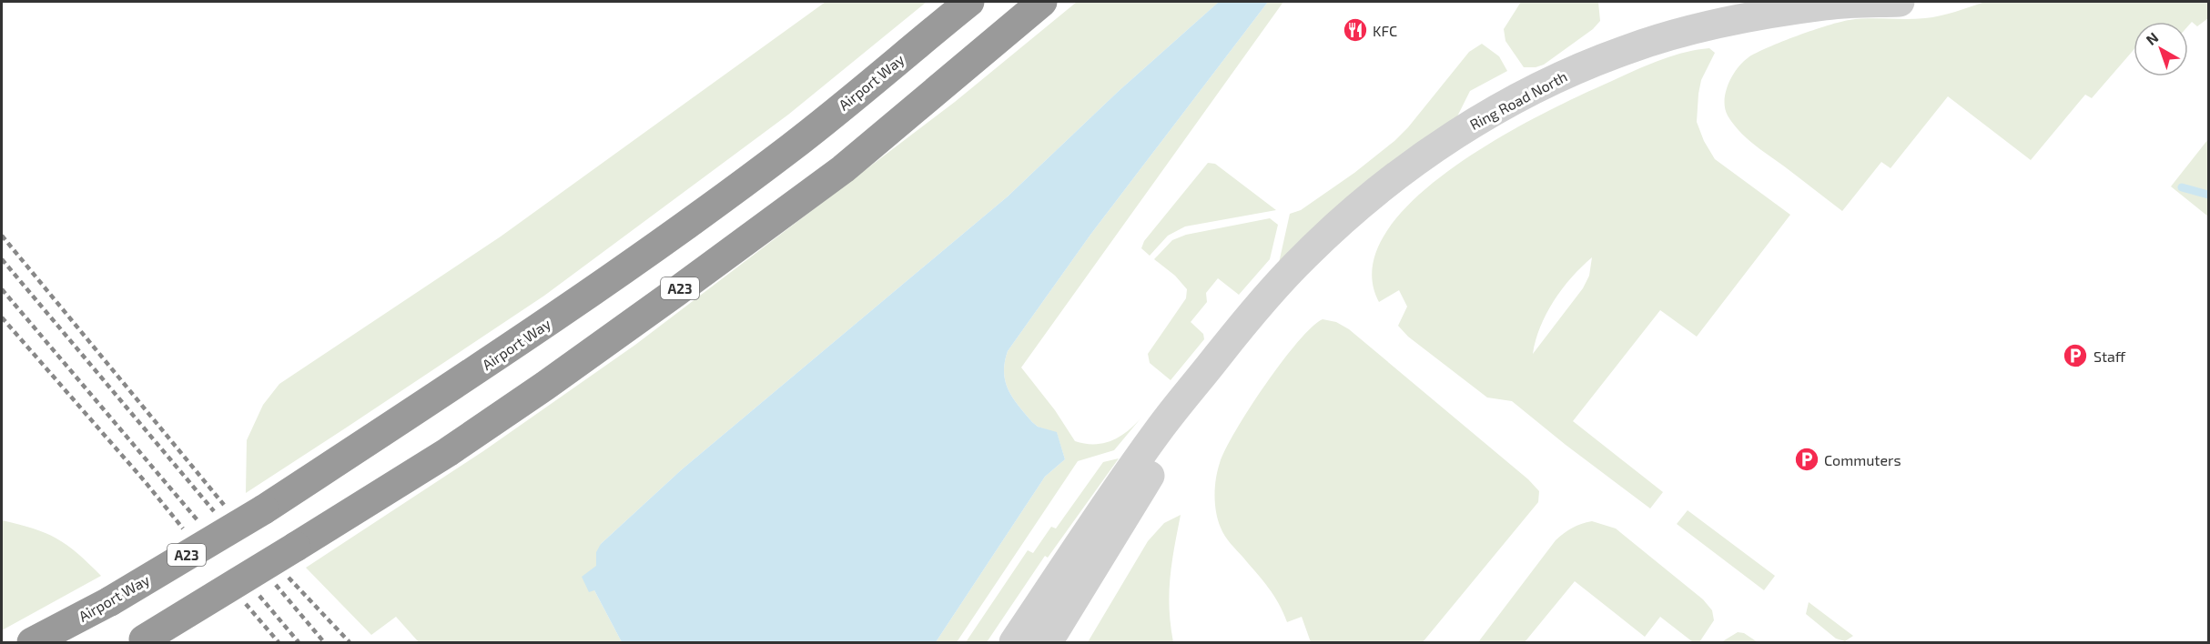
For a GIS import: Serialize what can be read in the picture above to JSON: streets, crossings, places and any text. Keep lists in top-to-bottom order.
{
  "streets": {
    "highway": ["Airport Way", "A23"],
    "street": ["Ring Road North"]
  },
  "places": {
    "restaurant": ["KFC"],
    "parking": ["Staff", "Commuters"]
  },
  "north": "top left"
}
